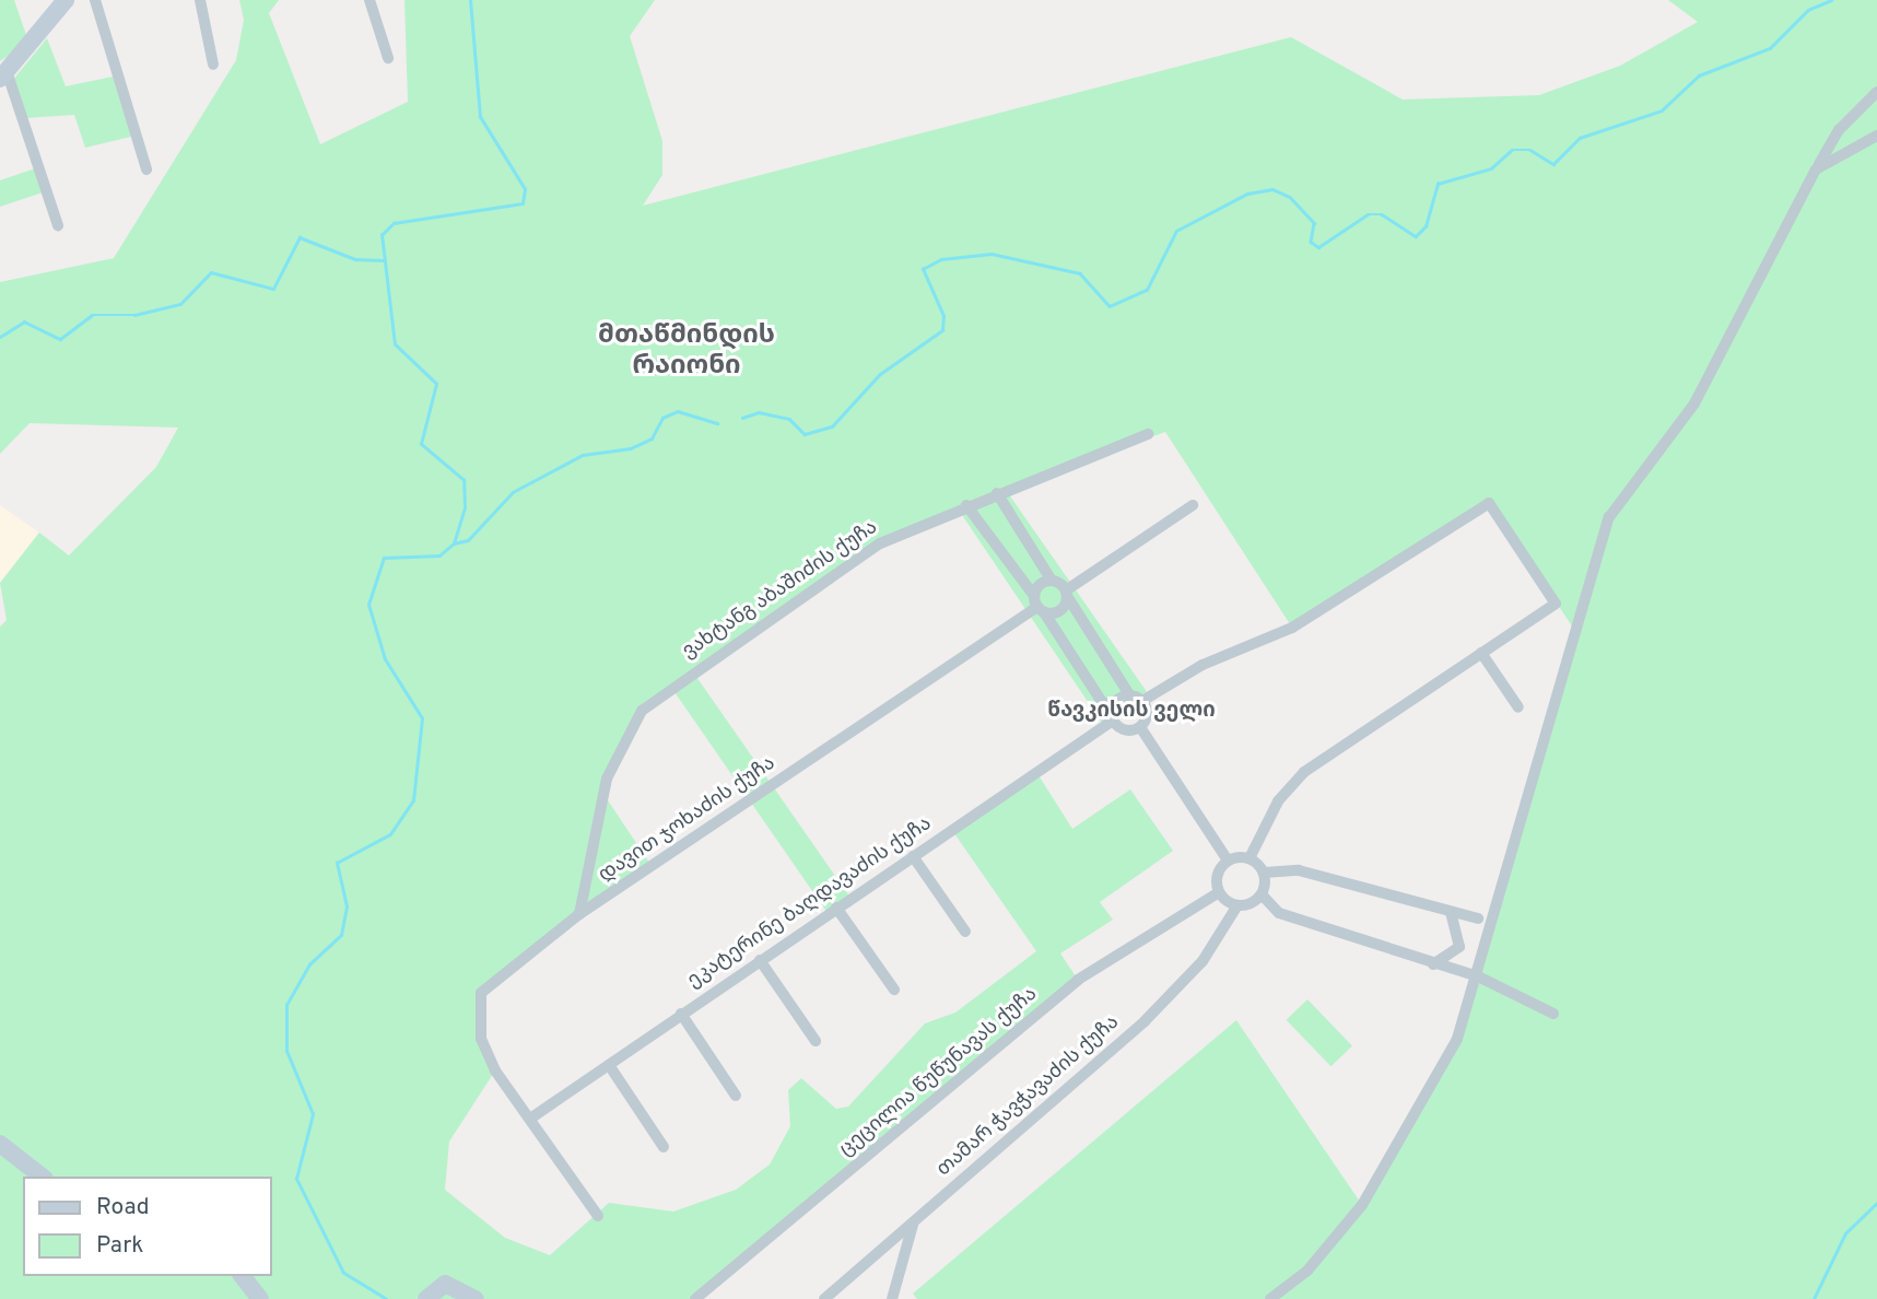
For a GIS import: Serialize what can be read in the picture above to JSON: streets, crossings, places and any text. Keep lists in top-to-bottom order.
{
  "streets": {
    "street": [
      "ვახტანგ აბაშიძის ქუჩა",
      "დავით ჯოხაძის ქუჩა",
      "ეკატერინე ბაღდავაძის ქუჩა",
      "ცეცილია წუწუნავას ქუჩა",
      "თამარ ჭავჭავაძის ქუჩა"
    ]
  },
  "crossings": [
    ["ვახტანგ აბაშიძის ქუჩა", "დავით ჯოხაძის ქუჩა"],
    ["დავით ჯოხაძის ქუჩა", "ეკატერინე ბაღდავაძის ქუჩა"],
    ["ცეცილია წუწუნავას ქუჩა", "თამარ ჭავჭავაძის ქუჩა"]
  ],
  "districts": ["მთაწმინდის რაიონი", "წავკისის ველი"],
  "legend": ["Road", "Park"]
}
